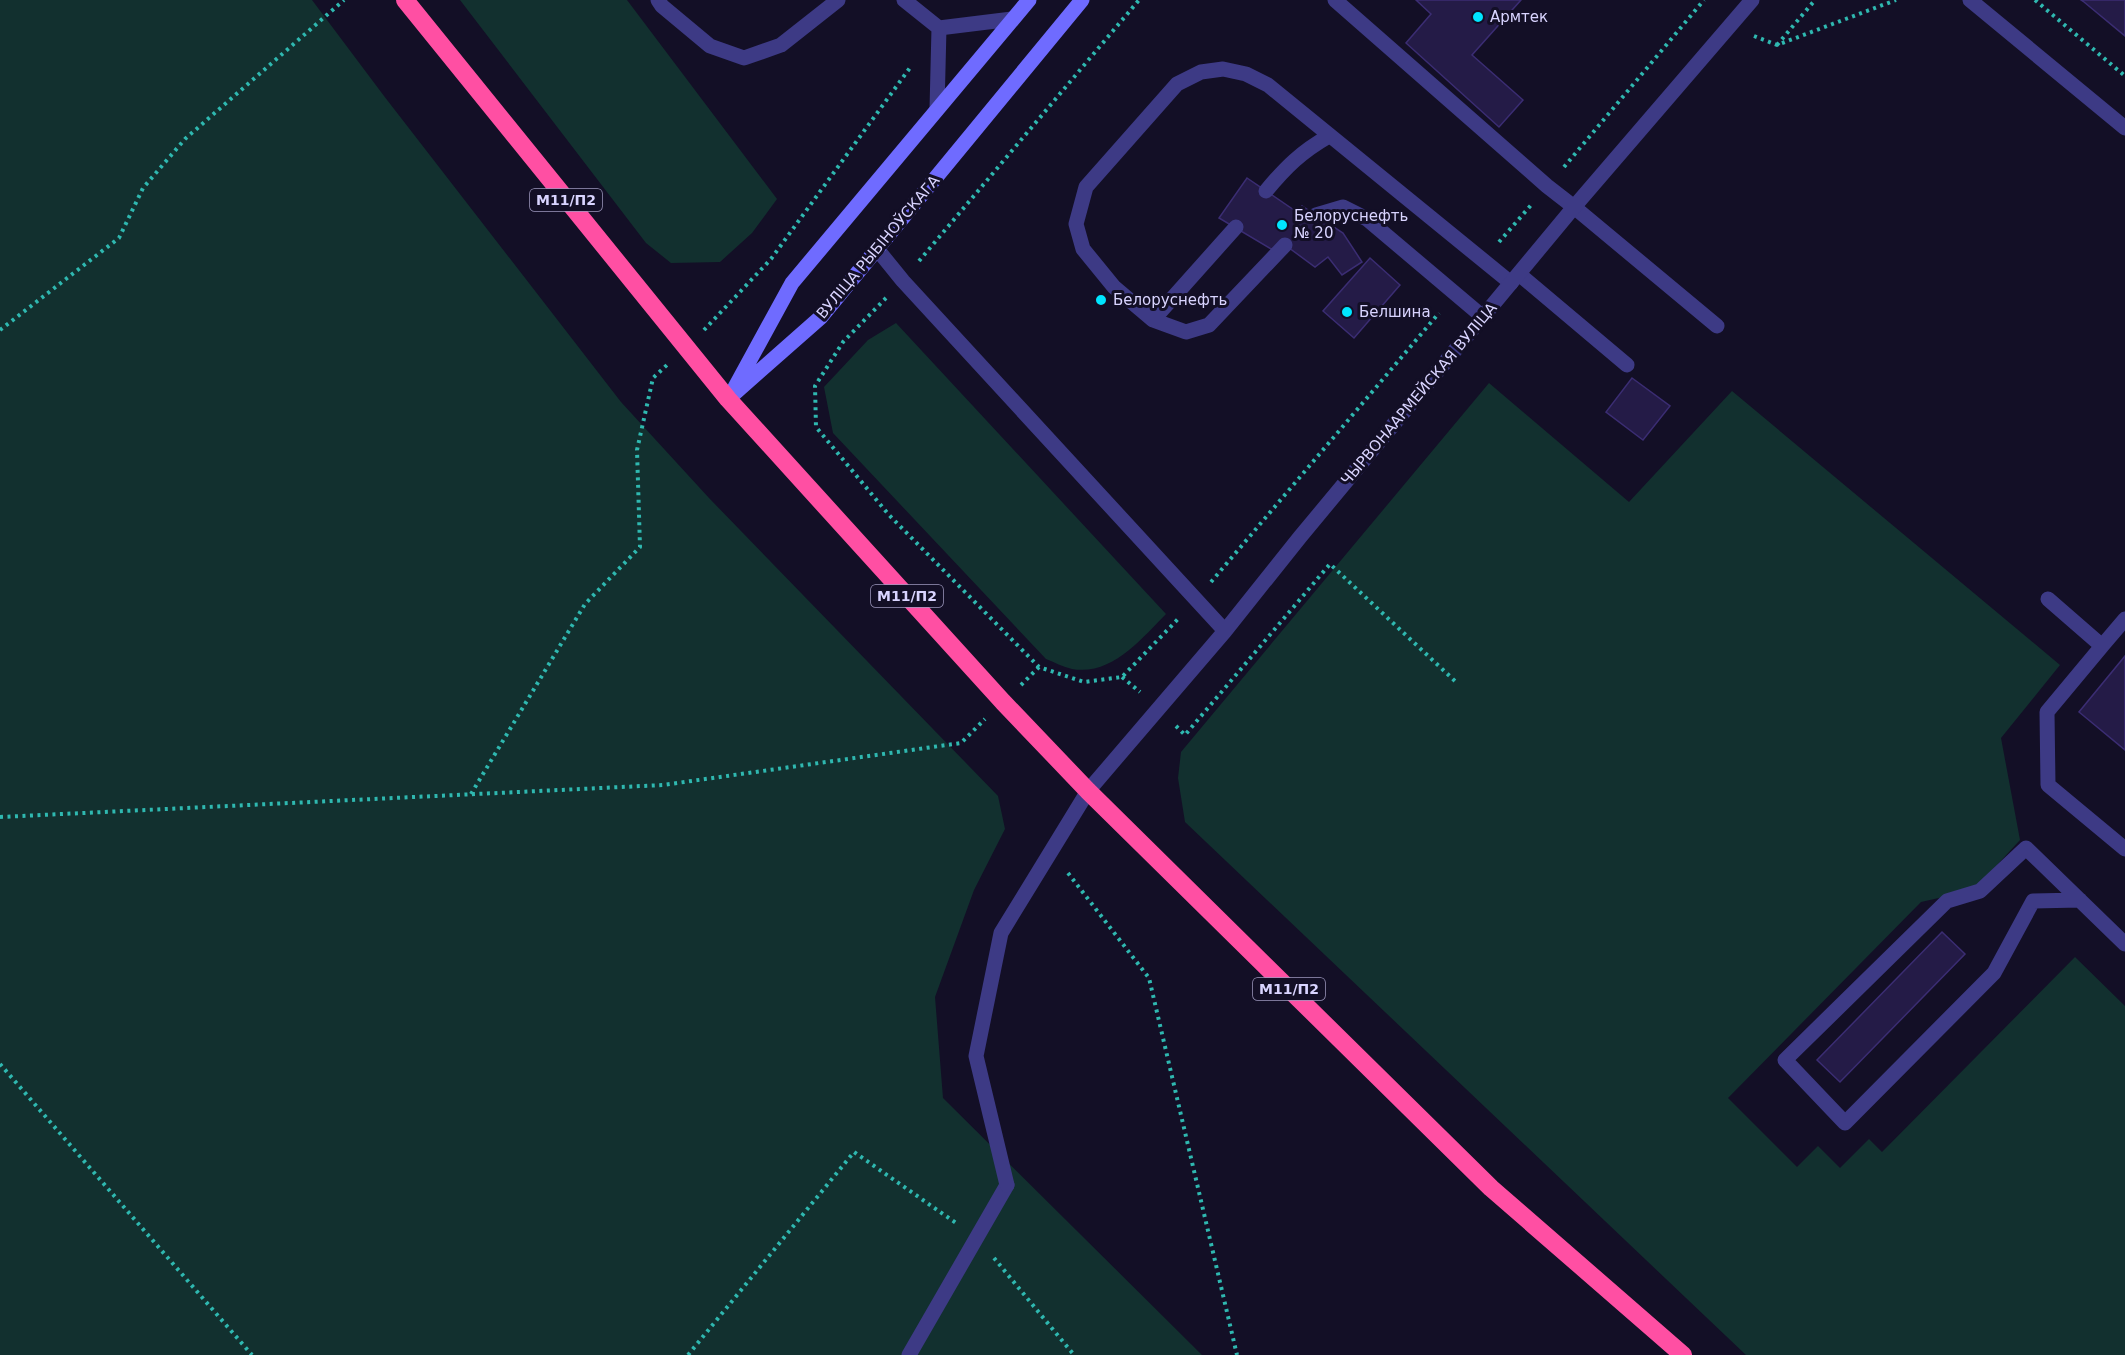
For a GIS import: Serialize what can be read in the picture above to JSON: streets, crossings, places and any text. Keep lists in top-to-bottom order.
{
  "streets": {
    "highway": ["М11/П2"],
    "main road": ["ВУЛІЦА РЫБІНОЎСКАГА"],
    "street": ["ЧЫРВОНААРМЕЙСКАЯ ВУЛІЦА"]
  },
  "crossings": [
    ["М11/П2", "ВУЛІЦА РЫБІНОЎСКАГА"],
    ["М11/П2", "ЧЫРВОНААРМЕЙСКАЯ ВУЛІЦА"]
  ],
  "places": [
    "Армтек",
    "Белоруснефть № 20",
    "Белоруснефть",
    "Белшина"
  ]
}
